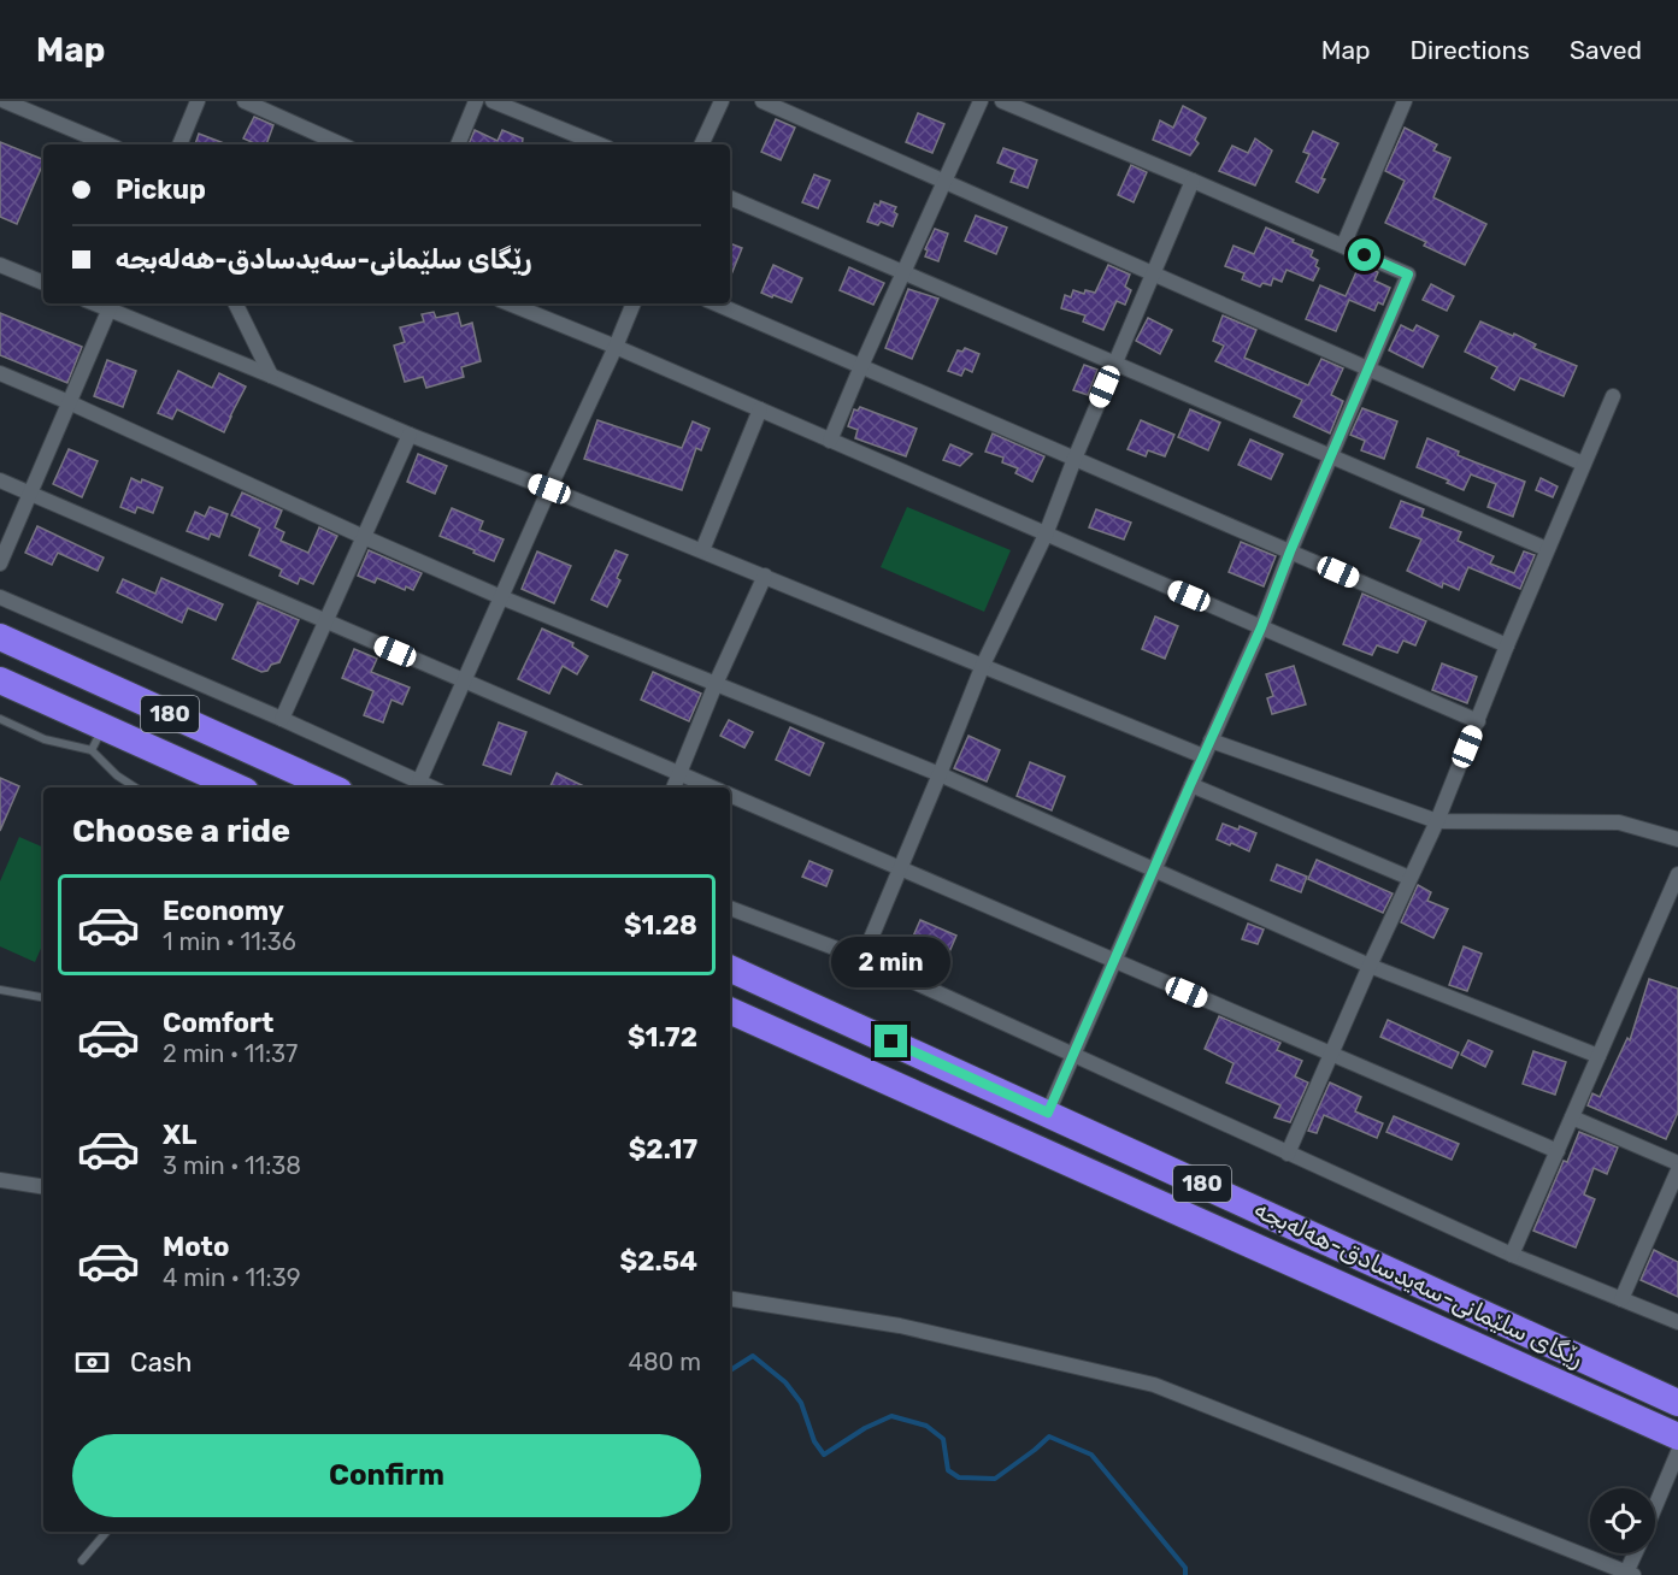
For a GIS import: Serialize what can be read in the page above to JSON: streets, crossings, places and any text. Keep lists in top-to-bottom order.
{
  "streets": {
    "highway": ["180", "رێگای سلێمانی-سەیدسادق-هەلەبجە"]
  },
  "page": {
    "header": "Map",
    "nav": ["Map", "Directions", "Saved"],
    "banner": ["Pickup", "رێگای سلێمانی-سەیدسادق-هەلەبجە"],
    "heading": "Choose a ride",
    "list": [
      {
        "name": "Economy",
        "note": "1 min · 11:36",
        "value": "$1.28"
      },
      {
        "name": "Comfort",
        "note": "2 min · 11:37",
        "value": "$1.72"
      },
      {
        "name": "XL",
        "note": "3 min · 11:38",
        "value": "$2.17"
      },
      {
        "name": "Moto",
        "note": "4 min · 11:39",
        "value": "$2.54"
      }
    ],
    "bubble": "2 min",
    "pay": ["Cash", "480 m"],
    "buttons": "Confirm"
  }
}
